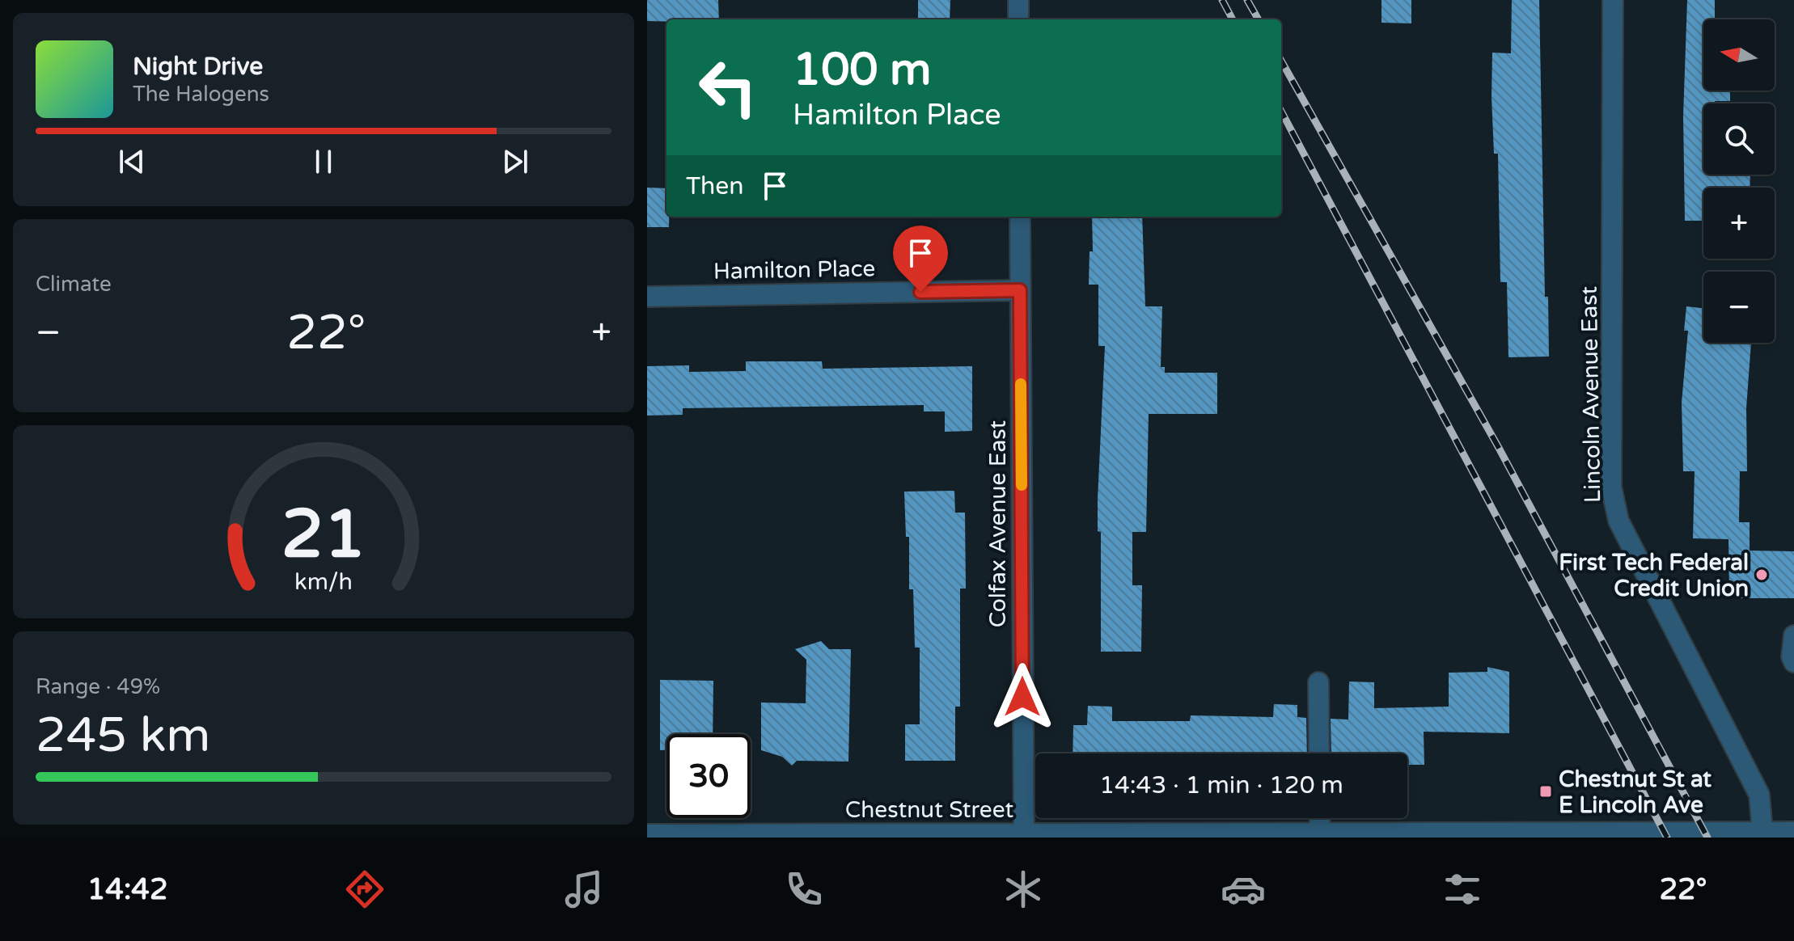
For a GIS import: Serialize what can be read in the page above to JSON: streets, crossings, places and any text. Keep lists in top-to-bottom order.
{
  "streets": {
    "street": [
      "Hamilton Place",
      "Lincoln Avenue East",
      "Colfax Avenue East",
      "Chestnut Street"
    ]
  },
  "crossings": [
    ["Hamilton Place", "Colfax Avenue East"],
    ["Lincoln Avenue East", "Chestnut Street"],
    ["Colfax Avenue East", "Chestnut Street"]
  ],
  "places": {
    "other": ["First Tech Federal Credit Union"],
    "transit": ["Chestnut St at E Lincoln Ave"]
  },
  "north": "left",
  "page": {
    "map_buttons": ["+", "−"],
    "turn": ["100 m", "Hamilton Place"],
    "song": ["Night Drive", "The Halogens"],
    "then": "Then",
    "tile": [
      "Climate",
      ["Range · 49%", "245 km"]
    ],
    "heat": ["−", "22°", "+"],
    "limit": "30",
    "trip": "14:43 · 1 min · 120 m",
    "tabs": ["14:42", "22°"],
    "gauge": ["21", "km/h"]
  }
}
